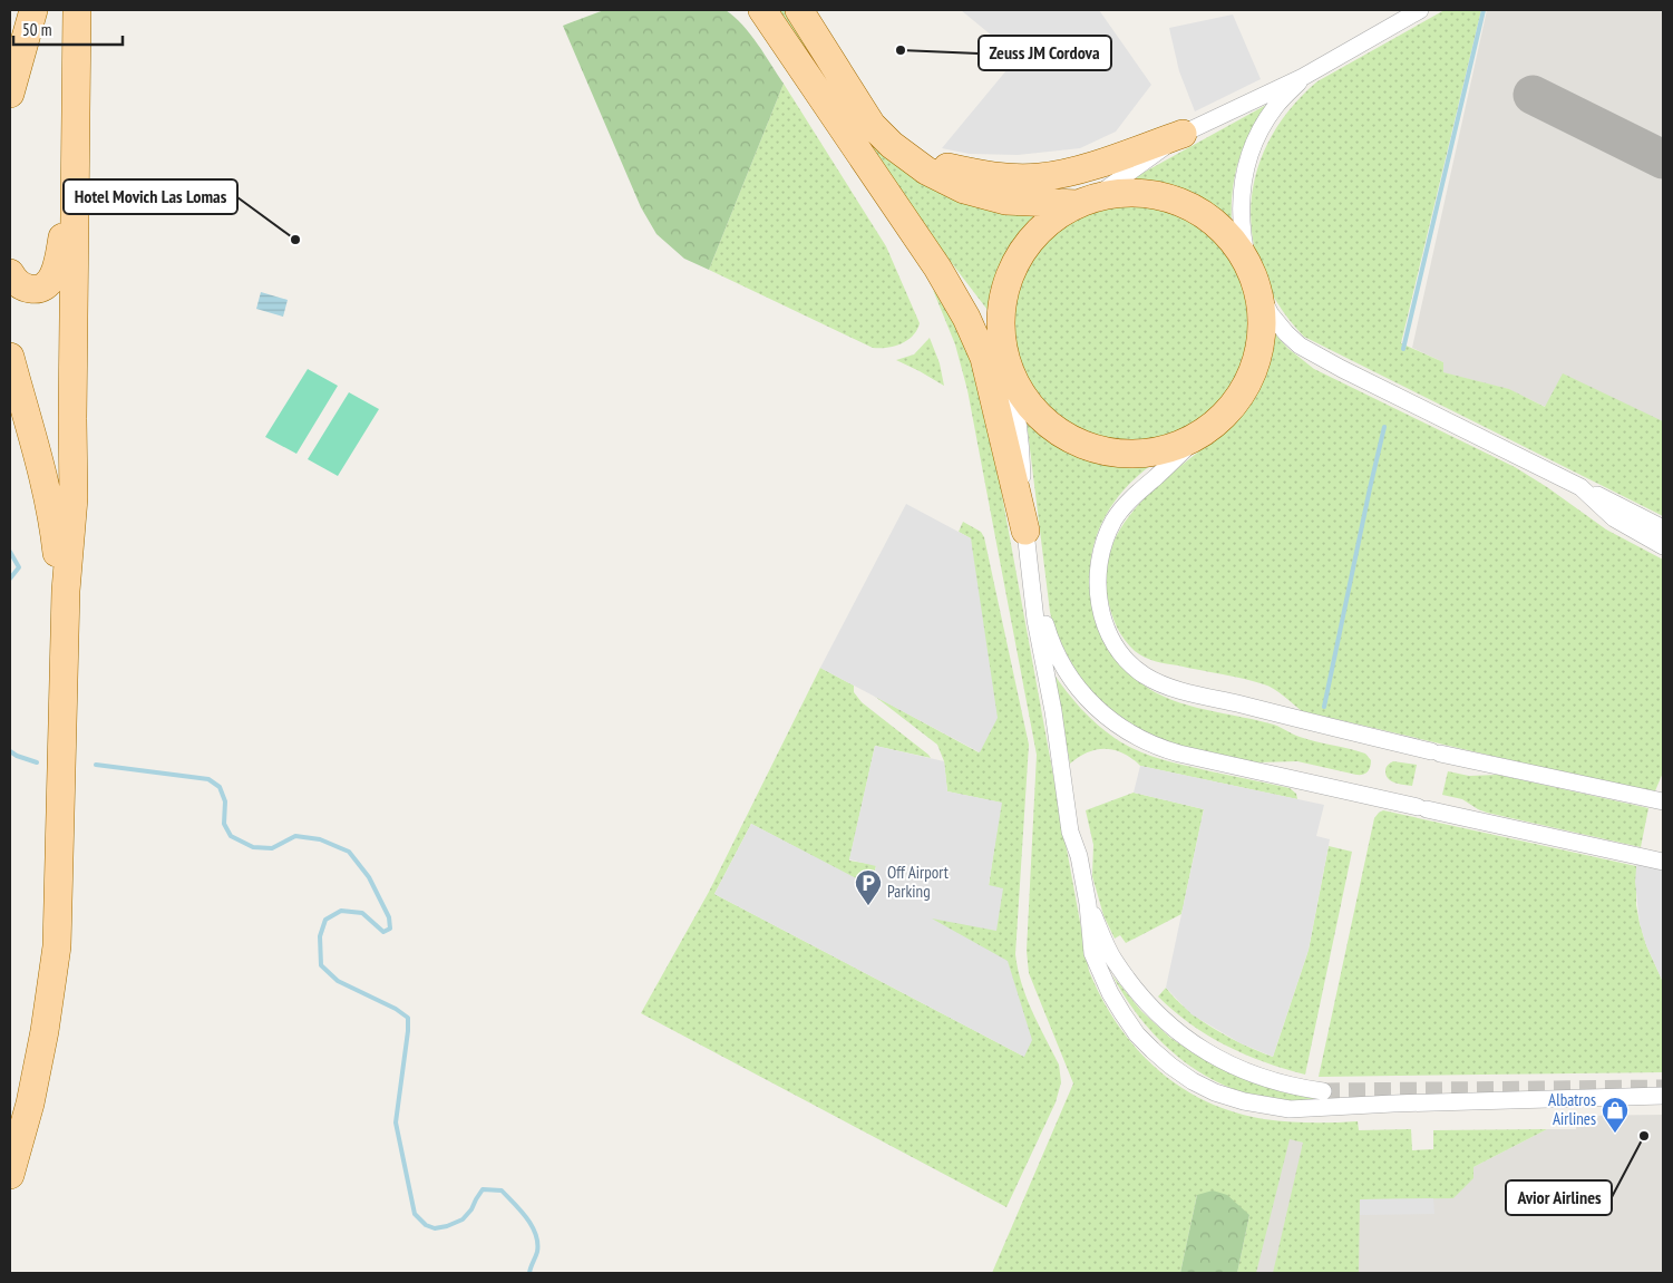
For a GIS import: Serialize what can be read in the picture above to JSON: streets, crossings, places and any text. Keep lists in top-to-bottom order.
{
  "places": {
    "other": ["Zeuss JM Cordova", "Hotel Movich Las Lomas", "Avior Airlines"],
    "parking": ["Off Airport Parking"],
    "shop": ["Albatros Airlines"]
  },
  "scale_bar": "50 m"
}
